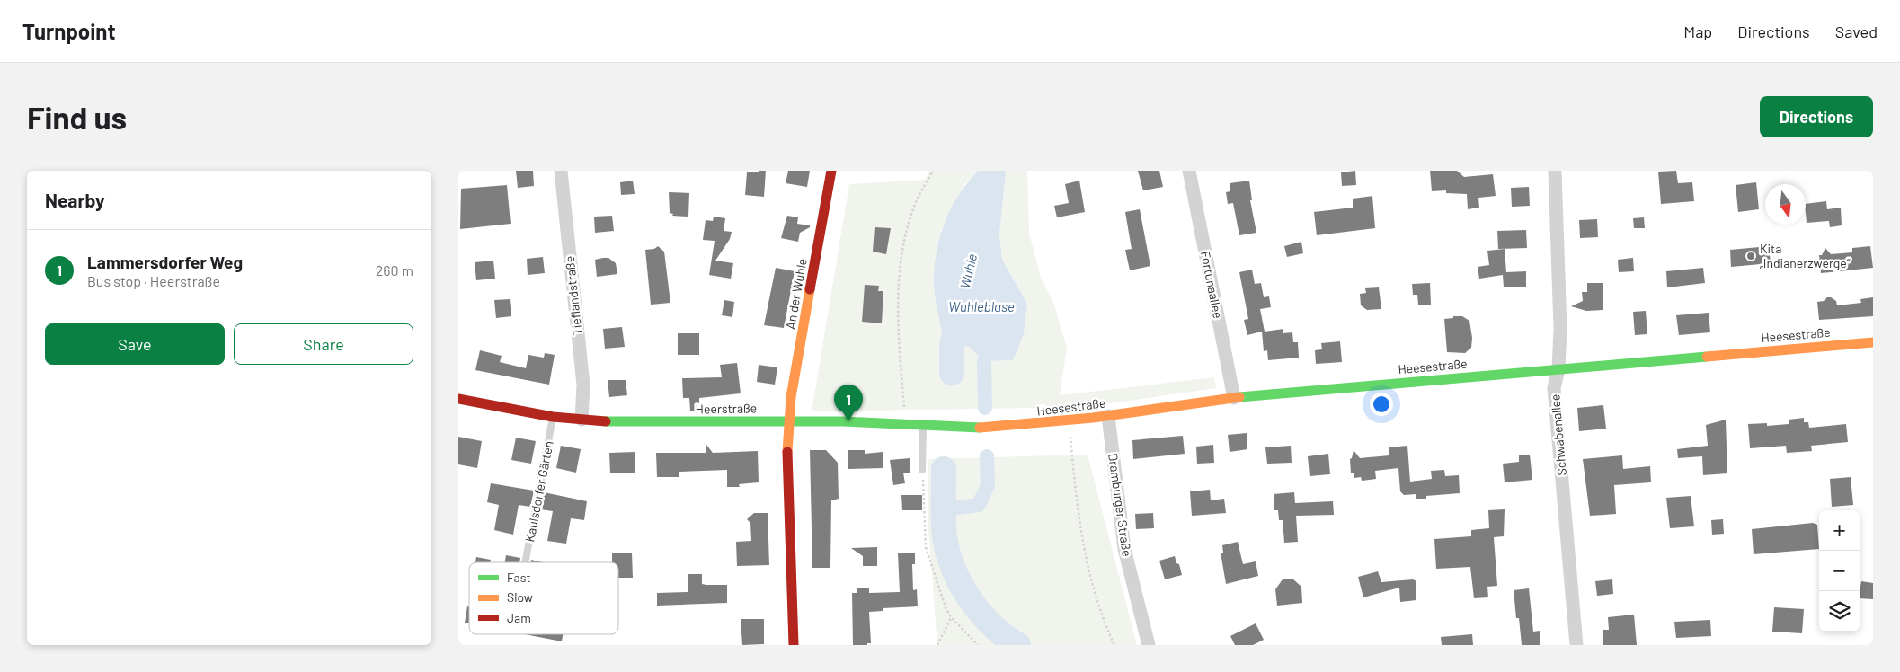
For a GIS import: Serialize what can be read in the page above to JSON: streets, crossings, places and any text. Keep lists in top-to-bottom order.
{
  "streets": {
    "street": [
      "Fortunaallee",
      "An der Wuhle",
      "Tieflandstraße",
      "Heesestraße",
      "Heerstraße",
      "Schwabenallee",
      "Dramburger Straße"
    ],
    "lane": ["Kaulsdorfer Gärten"]
  },
  "crossings": [
    ["Fortunaallee", "Heesestraße"],
    ["An der Wuhle", "Heerstraße"],
    ["Tieflandstraße", "Heerstraße"],
    ["Heesestraße", "Heerstraße"],
    ["Heesestraße", "Schwabenallee"],
    ["Heesestraße", "Dramburger Straße"],
    ["Heerstraße", "Kaulsdorfer Gärten"]
  ],
  "water": ["Wuhle", "Wuhleblase"],
  "places": ["Kita „Indianerzwerge“"],
  "legend": ["Fast", "Slow", "Jam"],
  "north": "bottom",
  "page": {
    "header": "Turnpoint",
    "nav": ["Map", "Directions", "Saved"],
    "buttons": [
      "Directions",
      ["Save", "Share"]
    ],
    "title": "Find us",
    "heading": "Nearby",
    "list": [
      {
        "mark": "1",
        "name": "Lammersdorfer Weg",
        "note": "Bus stop · Heerstraße",
        "value": "260 m"
      }
    ],
    "pins": "1",
    "map_buttons": ["+", "−"]
  }
}
